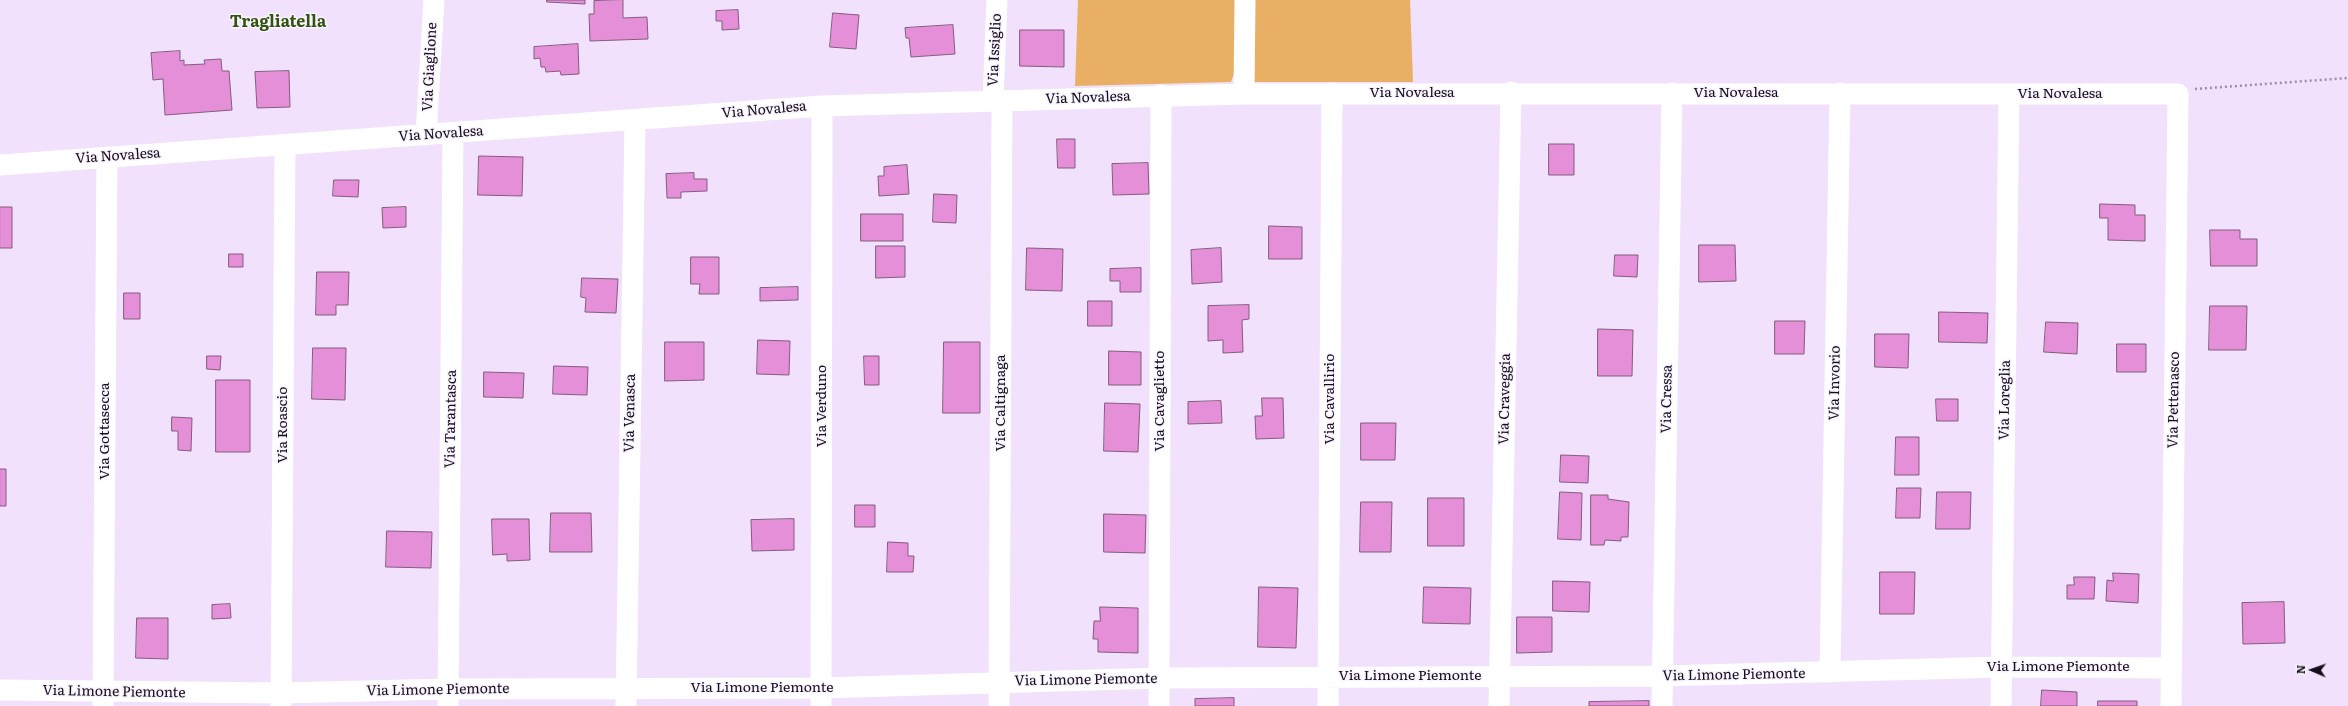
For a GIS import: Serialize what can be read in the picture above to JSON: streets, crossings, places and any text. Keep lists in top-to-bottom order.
{
  "streets": {
    "street": [
      "Via Issiglio",
      "Via Giaglione",
      "Via Novalesa",
      "Via Invorio",
      "Via Cavallirio",
      "Via Craveggia",
      "Via Cressa",
      "Via Loreglia",
      "Via Pettenasco",
      "Via Cavaglietto",
      "Via Caltignaga",
      "Via Verduno",
      "Via Venasca",
      "Via Tarantasca",
      "Via Roascio",
      "Via Gottasecca",
      "Via Limone Piemonte"
    ]
  },
  "crossings": [
    ["Via Issiglio", "Via Novalesa"],
    ["Via Issiglio", "Via Caltignaga"],
    ["Via Giaglione", "Via Novalesa"],
    ["Via Novalesa", "Via Invorio"],
    ["Via Novalesa", "Via Cavallirio"],
    ["Via Novalesa", "Via Craveggia"],
    ["Via Novalesa", "Via Cressa"],
    ["Via Novalesa", "Via Loreglia"],
    ["Via Novalesa", "Via Pettenasco"],
    ["Via Novalesa", "Via Cavaglietto"],
    ["Via Novalesa", "Via Caltignaga"],
    ["Via Novalesa", "Via Verduno"],
    ["Via Novalesa", "Via Venasca"],
    ["Via Novalesa", "Via Tarantasca"],
    ["Via Novalesa", "Via Roascio"],
    ["Via Novalesa", "Via Gottasecca"],
    ["Via Invorio", "Via Limone Piemonte"],
    ["Via Cavallirio", "Via Limone Piemonte"],
    ["Via Craveggia", "Via Limone Piemonte"],
    ["Via Cressa", "Via Limone Piemonte"],
    ["Via Loreglia", "Via Limone Piemonte"],
    ["Via Pettenasco", "Via Limone Piemonte"],
    ["Via Cavaglietto", "Via Limone Piemonte"],
    ["Via Caltignaga", "Via Limone Piemonte"],
    ["Via Verduno", "Via Limone Piemonte"],
    ["Via Venasca", "Via Limone Piemonte"],
    ["Via Tarantasca", "Via Limone Piemonte"],
    ["Via Roascio", "Via Limone Piemonte"],
    ["Via Gottasecca", "Via Limone Piemonte"]
  ],
  "districts": ["Tragliatella"],
  "north": "left"
}
